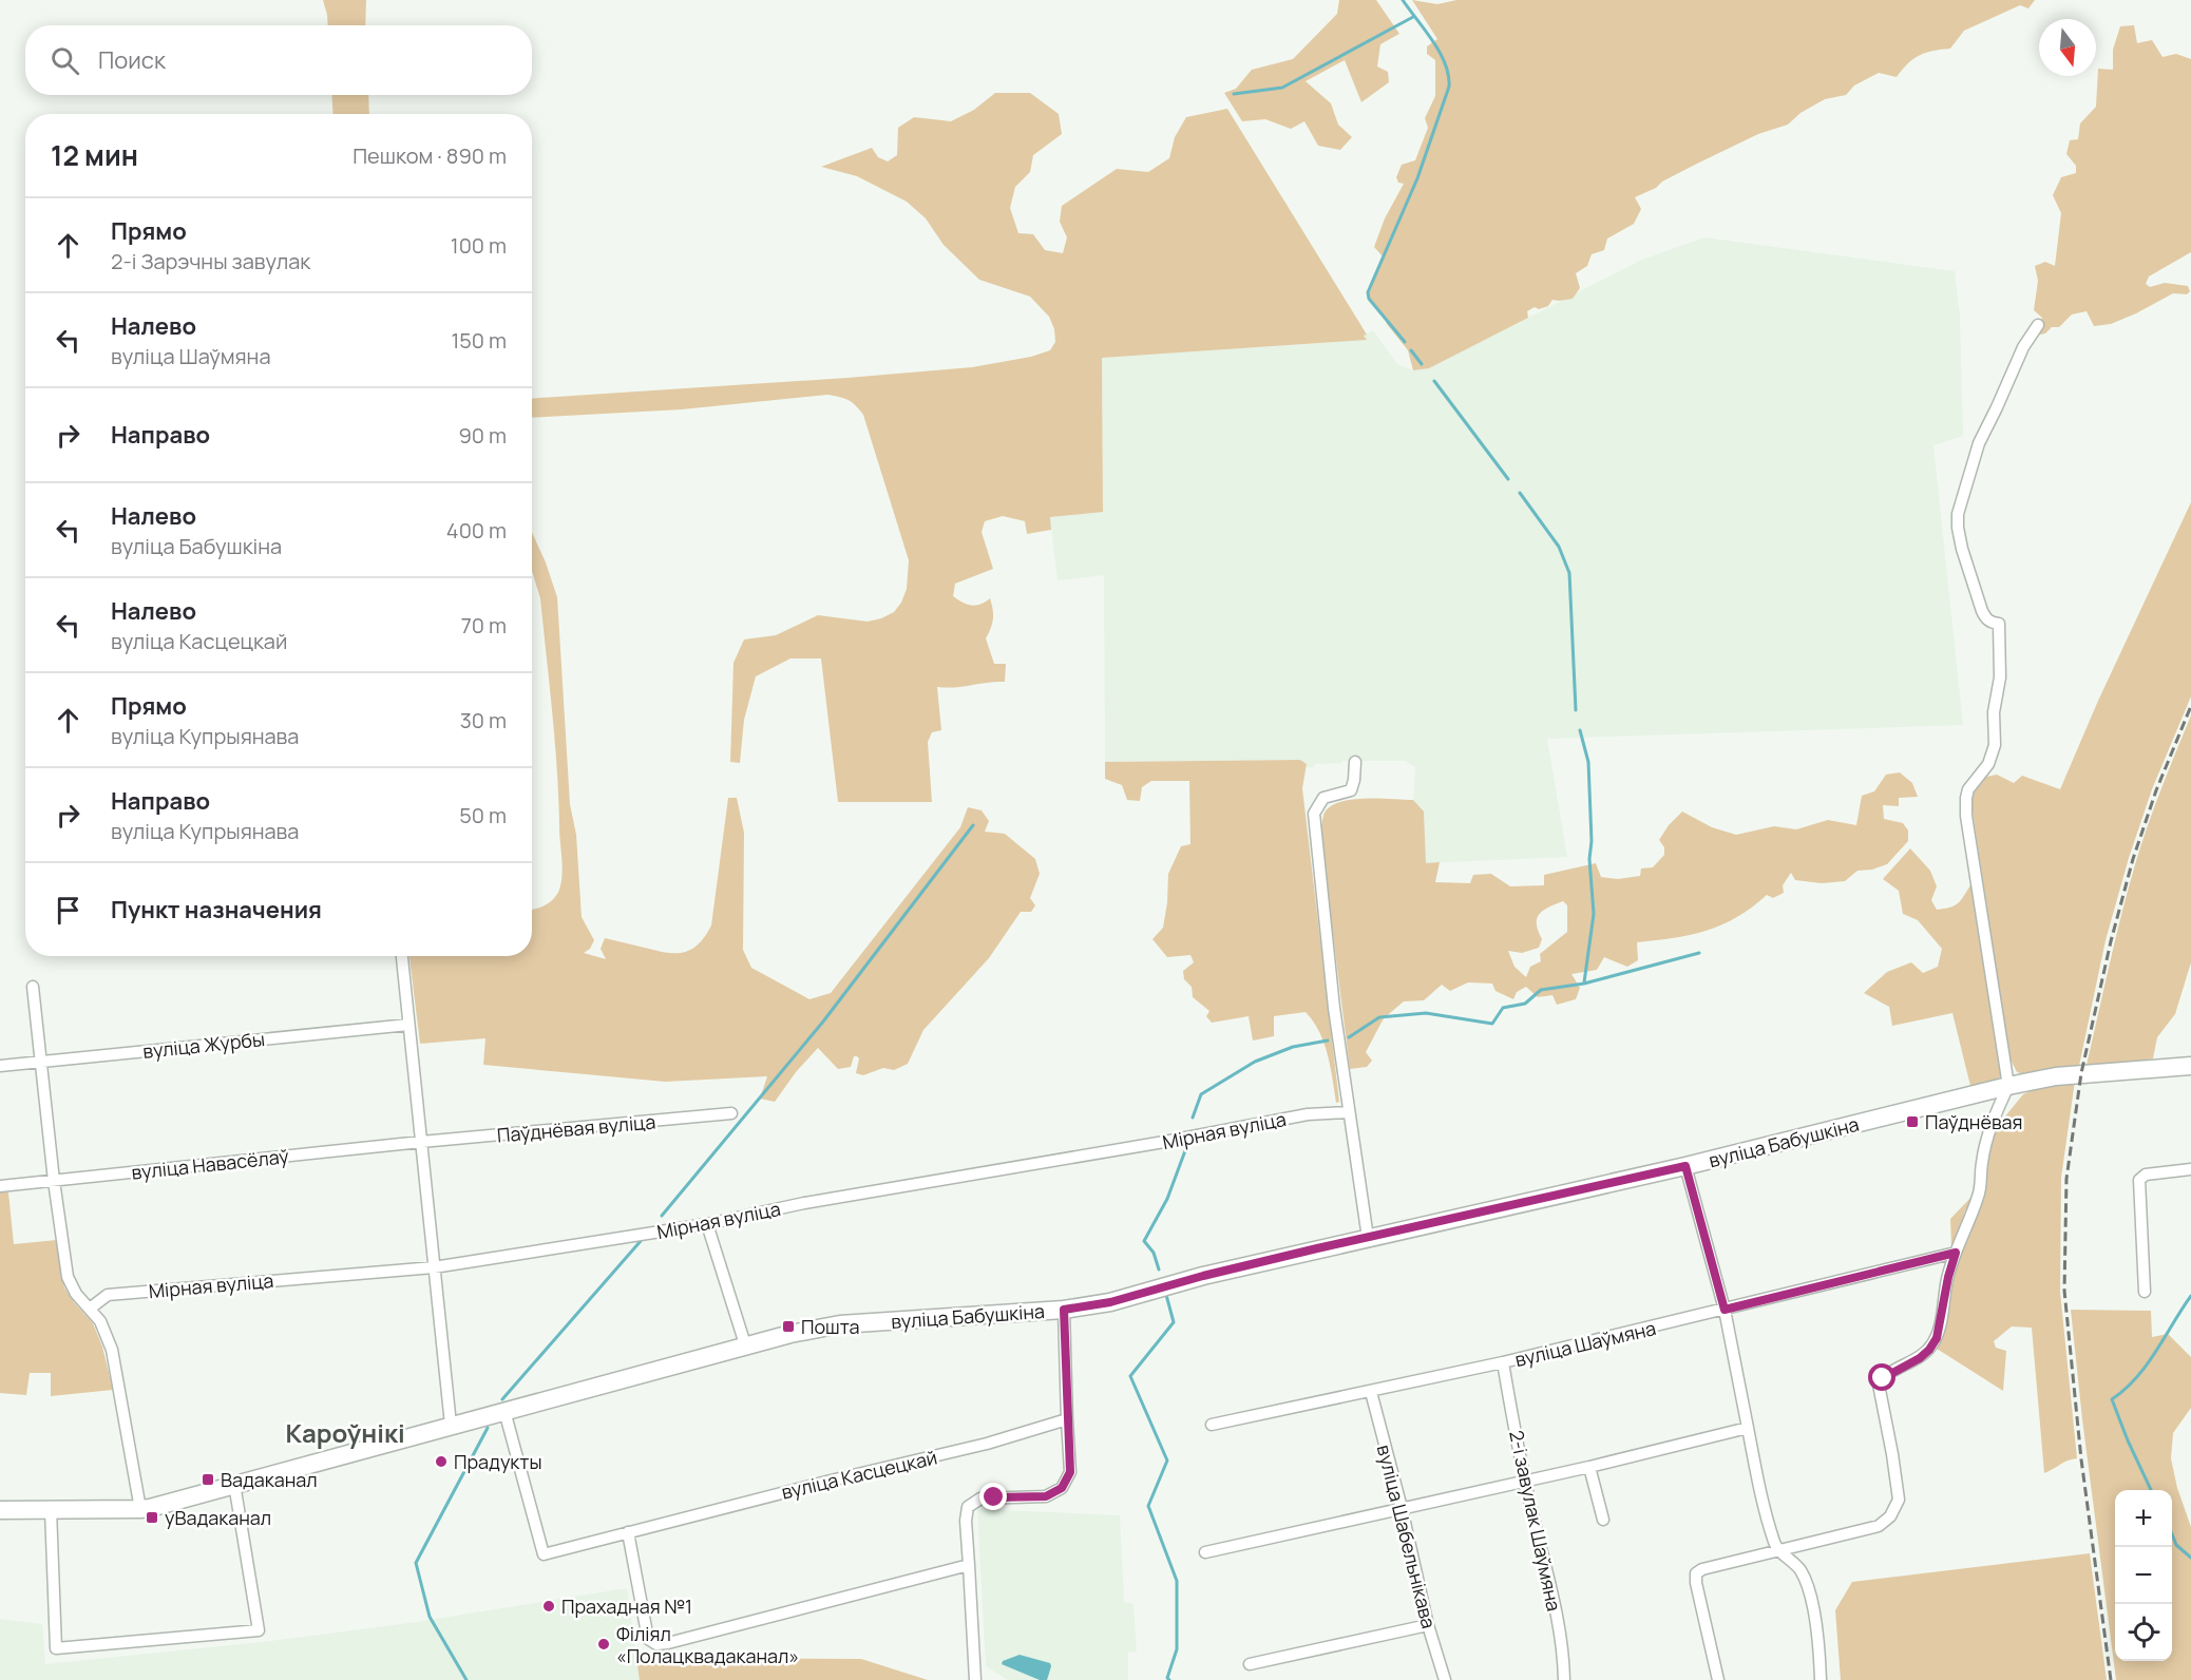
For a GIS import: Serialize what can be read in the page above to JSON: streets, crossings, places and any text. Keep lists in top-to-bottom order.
{
  "streets": {
    "street": [
      "вуліца Журбы",
      "Паўднёвая вуліца",
      "Мірная вуліца",
      "вуліца Бабушкіна",
      "вуліца Навасёлаў",
      "вуліца Шаўмяна",
      "вуліца Касцецкай",
      "2-і завулак Шаўмяна",
      "вуліца Шабельнікава"
    ]
  },
  "crossings": [
    ["Паўднёвая вуліца", "вуліца Навасёлаў"],
    ["вуліца Бабушкіна", "вуліца Касцецкай"],
    ["вуліца Шаўмяна", "2-і завулак Шаўмяна"],
    ["вуліца Шаўмяна", "вуліца Шабельнікава"]
  ],
  "districts": ["Кароўнікі"],
  "places": {
    "transit": [
      "Паўднёвая",
      "Пошта",
      "Вадаканал",
      "уВадаканал"
    ],
    "other": ["Прадукты", "Прахадная №1", "Філіял «Полацквадаканал»"]
  },
  "north": "bottom",
  "page": {
    "search": "Поиск",
    "heading": ["12 мин", "Пешком · 890 m"],
    "list": [
      ["Прямо", "2-і Зарэчны завулак", "100 m"],
      ["Налево", "вуліца Шаўмяна", "150 m"],
      ["Направо", "90 m"],
      ["Налево", "вуліца Бабушкіна", "400 m"],
      ["Налево", "вуліца Касцецкай", "70 m"],
      ["Прямо", "вуліца Купрыянава", "30 m"],
      ["Направо", "вуліца Купрыянава", "50 m"],
      "Пункт назначения"
    ],
    "map_buttons": ["+", "−"]
  }
}
